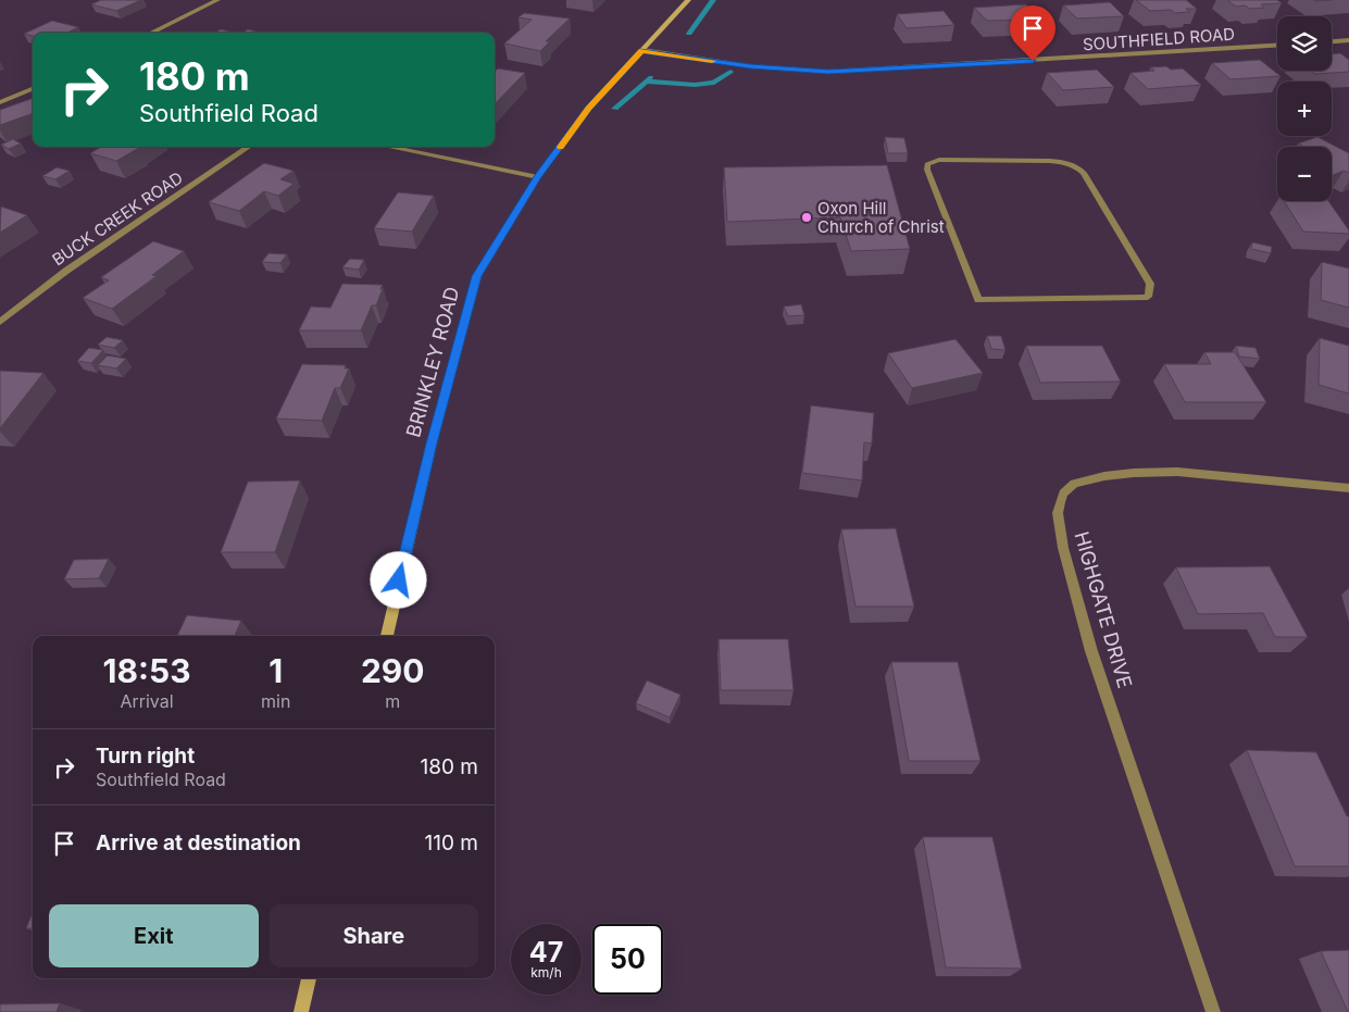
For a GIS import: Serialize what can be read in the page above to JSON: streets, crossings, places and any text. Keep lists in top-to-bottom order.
{
  "streets": {
    "main road": ["BRINKLEY ROAD"],
    "street": ["SOUTHFIELD ROAD", "BUCK CREEK ROAD", "HIGHGATE DRIVE"]
  },
  "crossings": [
    ["SOUTHFIELD ROAD", "BRINKLEY ROAD"]
  ],
  "places": ["Oxon Hill Church of Christ"],
  "page": {
    "map_buttons": ["+", "−"],
    "turn": ["180 m", "Southfield Road"],
    "eta": [
      "18:53",
      "Arrival",
      "1",
      "min",
      "290",
      "m"
    ],
    "list": [
      {
        "name": "Turn right",
        "note": "Southfield Road",
        "value": "180 m"
      },
      {
        "name": "Arrive at destination",
        "value": "110 m"
      }
    ],
    "buttons": ["Exit", "Share"],
    "speed": "47 km/h",
    "limit": "50"
  }
}
